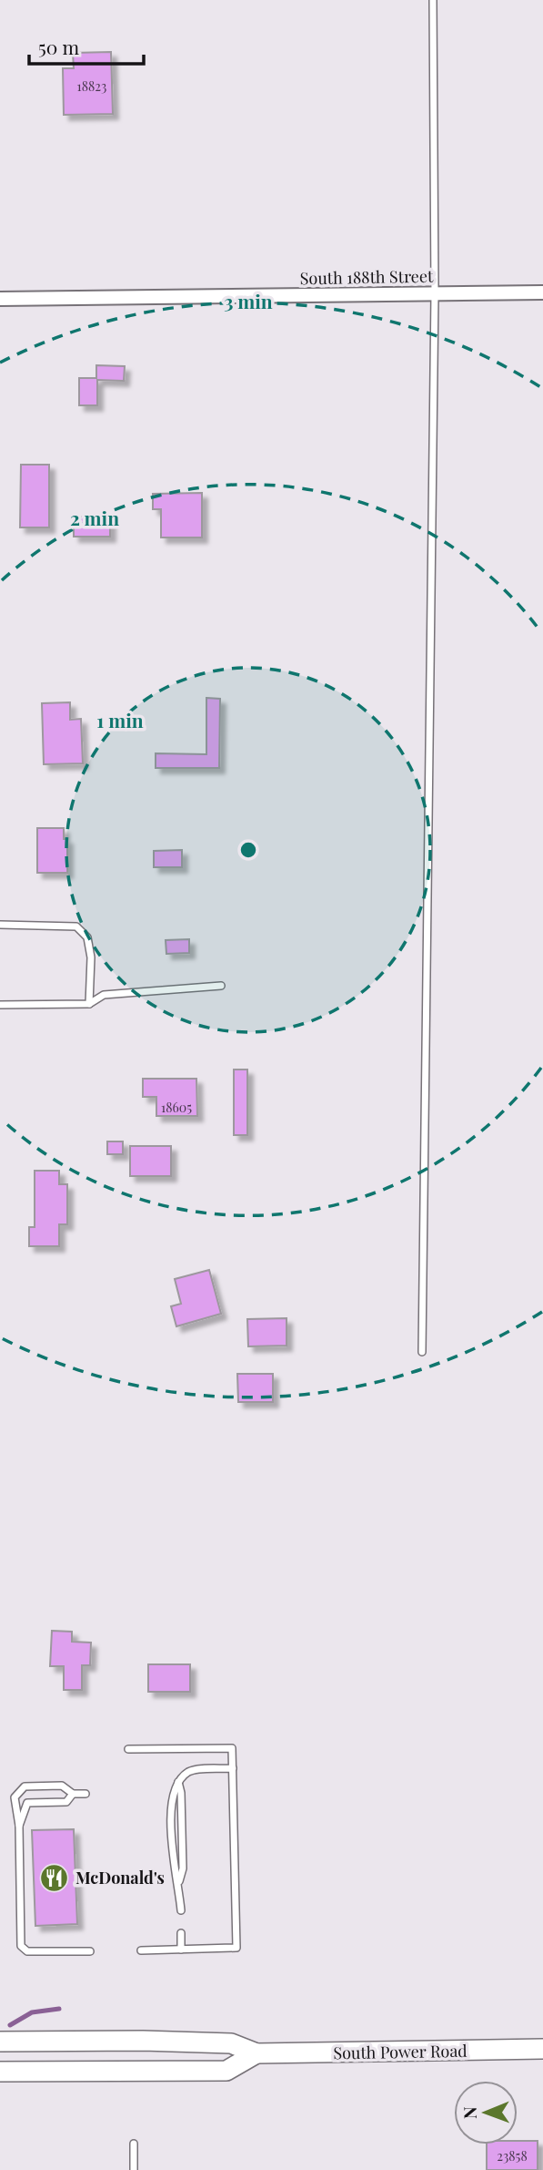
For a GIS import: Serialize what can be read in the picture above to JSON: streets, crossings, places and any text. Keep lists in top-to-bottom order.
{
  "streets": {
    "main road": ["South Power Road"],
    "street": ["South 188th Street"]
  },
  "places": {
    "restaurant": ["McDonald's"]
  },
  "house_numbers": ["18823", "18605", "23858"],
  "scale_bar": "50 m",
  "north": "left",
  "rings": ["3 min", "2 min", "1 min"]
}
